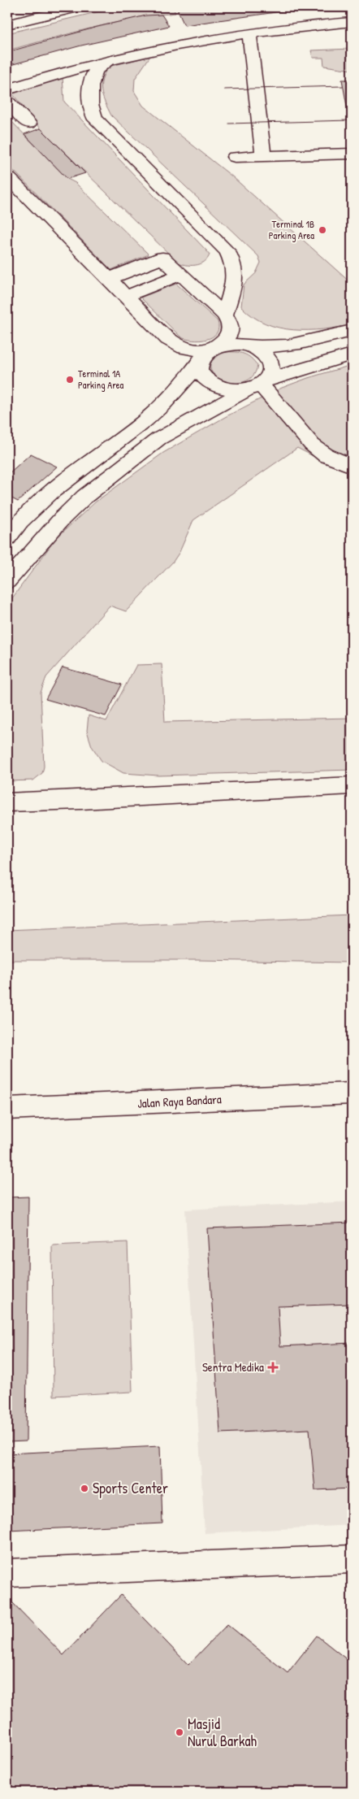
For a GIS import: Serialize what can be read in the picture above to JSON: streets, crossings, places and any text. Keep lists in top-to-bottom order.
{
  "streets": {
    "street": ["Jalan Raya Bandara"]
  },
  "places": {
    "other": [
      "Terminal 1B Parking Area",
      "Terminal 1A Parking Area",
      "Sports Center",
      "Masjid Nurul Barkah"
    ],
    "health": ["Sentra Medika"]
  }
}
